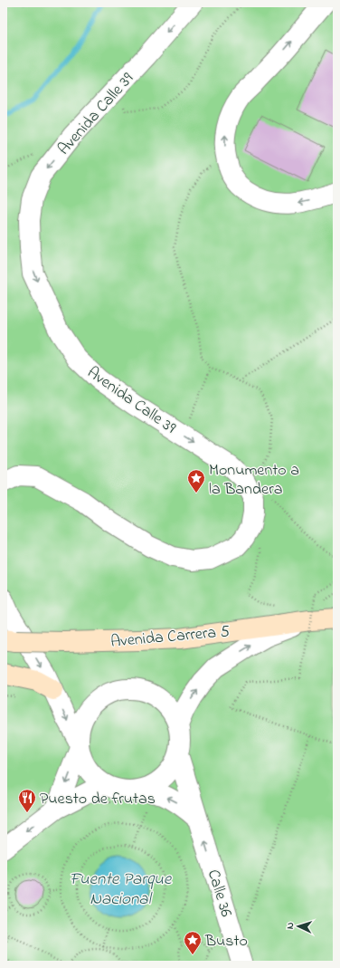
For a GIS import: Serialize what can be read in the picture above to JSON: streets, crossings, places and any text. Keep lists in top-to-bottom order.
{
  "streets": {
    "main road": ["Avenida Carrera 5"],
    "street": ["Avenida Calle 39", "Calle 36"]
  },
  "one_way": ["Calle 36"],
  "water": ["Fuente Parque Nacional"],
  "places": {
    "place": ["Monumento a la Bandera", "Busto"],
    "restaurant": ["Puesto de frutas"]
  },
  "north": "left"
}
